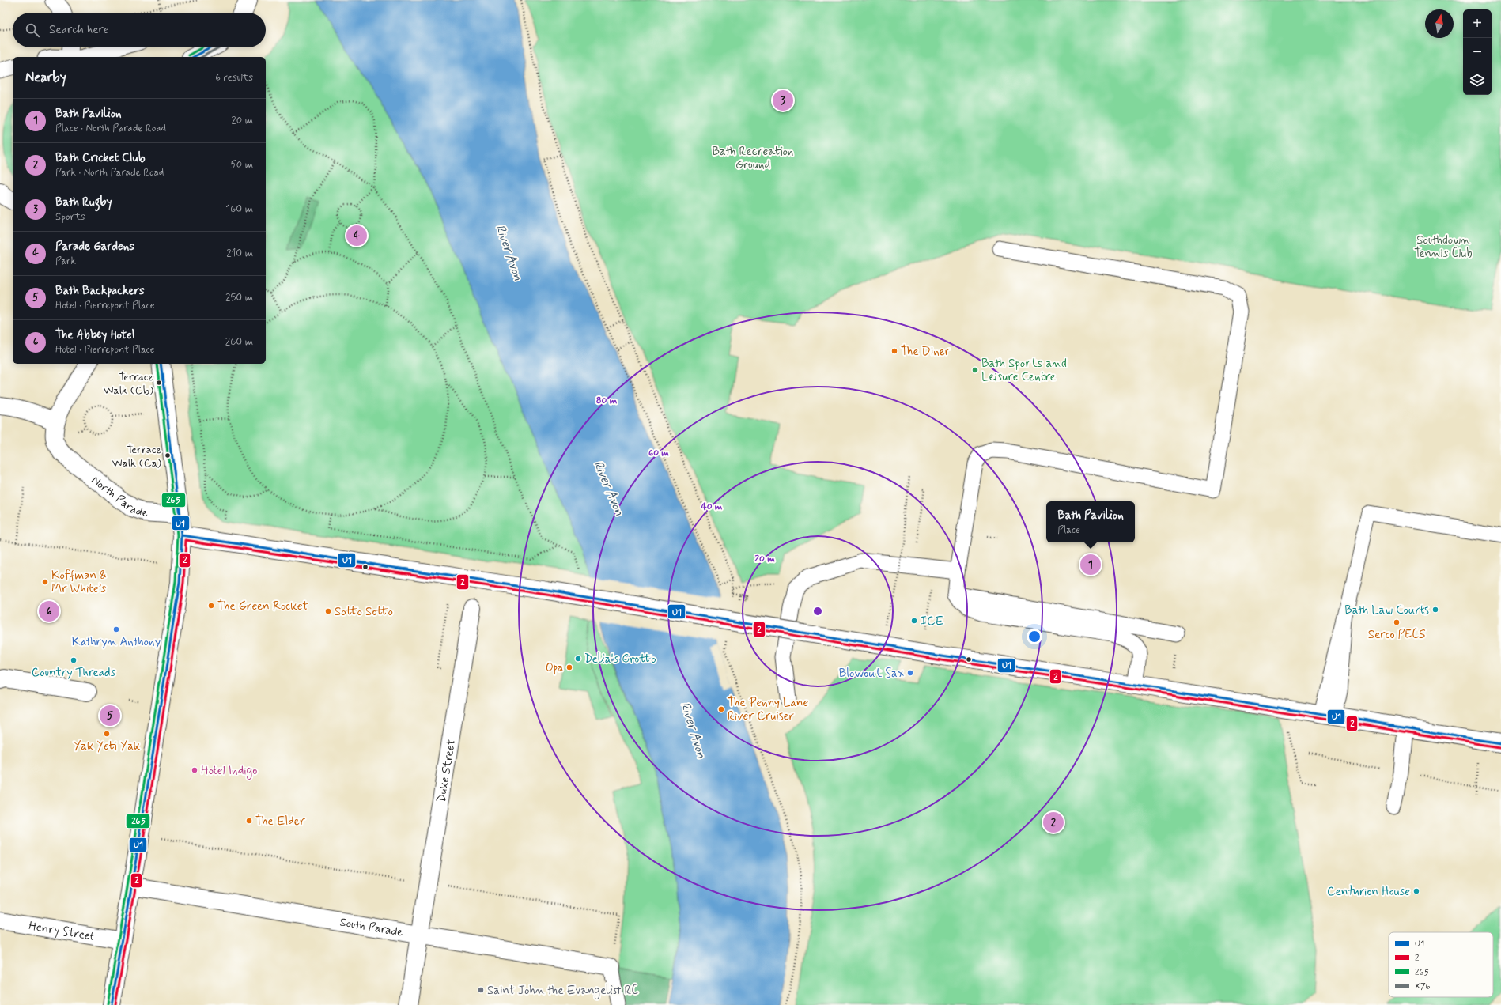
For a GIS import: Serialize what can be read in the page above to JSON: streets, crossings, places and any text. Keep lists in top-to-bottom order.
{
  "streets": {
    "street": [
      "North Parade",
      "Duke Street",
      "South Parade",
      "Henry Street"
    ]
  },
  "crossings": [
    ["Duke Street", "South Parade"]
  ],
  "water": ["River Avon"],
  "parks": ["Bath Recreation Ground", "Southdown Tennis Club"],
  "places": [
    "The Diner",
    "Bath Sports and Leisure Centre",
    "Terrace Walk (Cb)",
    "Terrace Walk (Ca)",
    "Koffman & Mr White’s",
    "The Green Rocket",
    "Bath Law Courts",
    "Sotto Sotto",
    "ICE",
    "Serco PECS",
    "Kathryn Anthony",
    "Delia's Grotto",
    "Country Threads",
    "Opa",
    "Blowout Sax",
    "The Penny Lane River Cruiser",
    "Yak Yeti Yak",
    "Hotel Indigo",
    "The Elder",
    "Centurion House",
    "Saint John the Evangelist RC"
  ],
  "lines": [
    "transit line U1",
    "transit line 265",
    "transit line X76",
    "transit line 2"
  ],
  "legend": [
    "U1",
    "2",
    "265",
    "X76"
  ],
  "north": "top",
  "page": {
    "map_buttons": ["+", "−"],
    "search": "Search here",
    "heading": ["Nearby", "6 results"],
    "pins": [
      "3",
      "4",
      "1",
      "6",
      "5",
      "2"
    ],
    "list": [
      {
        "mark": "1",
        "name": "Bath Pavilion",
        "note": "Place · North Parade Road",
        "value": "20 m"
      },
      {
        "mark": "2",
        "name": "Bath Cricket Club",
        "note": "Park · North Parade Road",
        "value": "50 m"
      },
      {
        "mark": "3",
        "name": "Bath Rugby",
        "note": "Sports",
        "value": "160 m"
      },
      {
        "mark": "4",
        "name": "Parade Gardens",
        "note": "Park",
        "value": "210 m"
      },
      {
        "mark": "5",
        "name": "Bath Backpackers",
        "note": "Hotel · Pierrepont Place",
        "value": "250 m"
      },
      {
        "mark": "6",
        "name": "The Abbey Hotel",
        "note": "Hotel · Pierrepont Place",
        "value": "260 m"
      }
    ],
    "popup": ["Bath Pavilion", "Place"]
  },
  "rings": [
    "80 m",
    "60 m",
    "40 m",
    "20 m"
  ]
}
